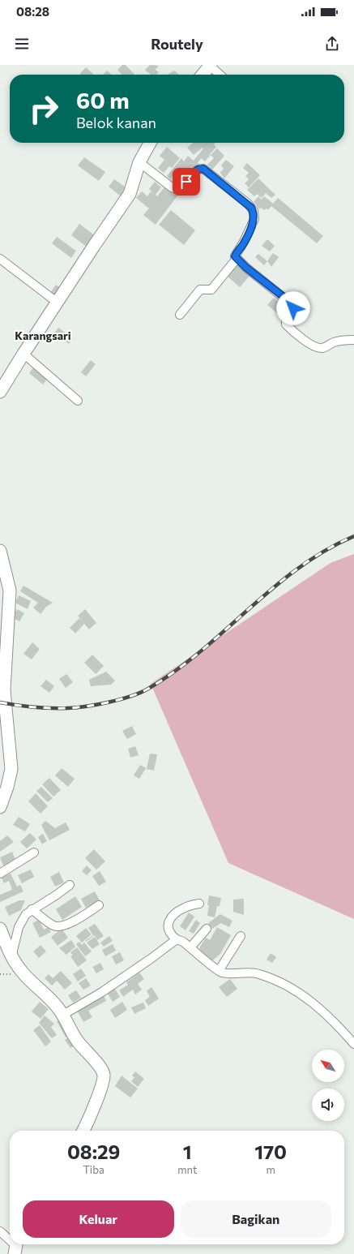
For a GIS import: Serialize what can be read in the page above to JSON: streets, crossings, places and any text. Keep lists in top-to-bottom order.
{
  "districts": ["Karangsari"],
  "north": "top left",
  "page": {
    "status": "08:28",
    "header": "Routely",
    "turn": ["60 m", "Belok kanan"],
    "eta": [
      "08:29",
      "Tiba",
      "1",
      "mnt",
      "170",
      "m"
    ],
    "buttons": ["Keluar", "Bagikan"]
  }
}
